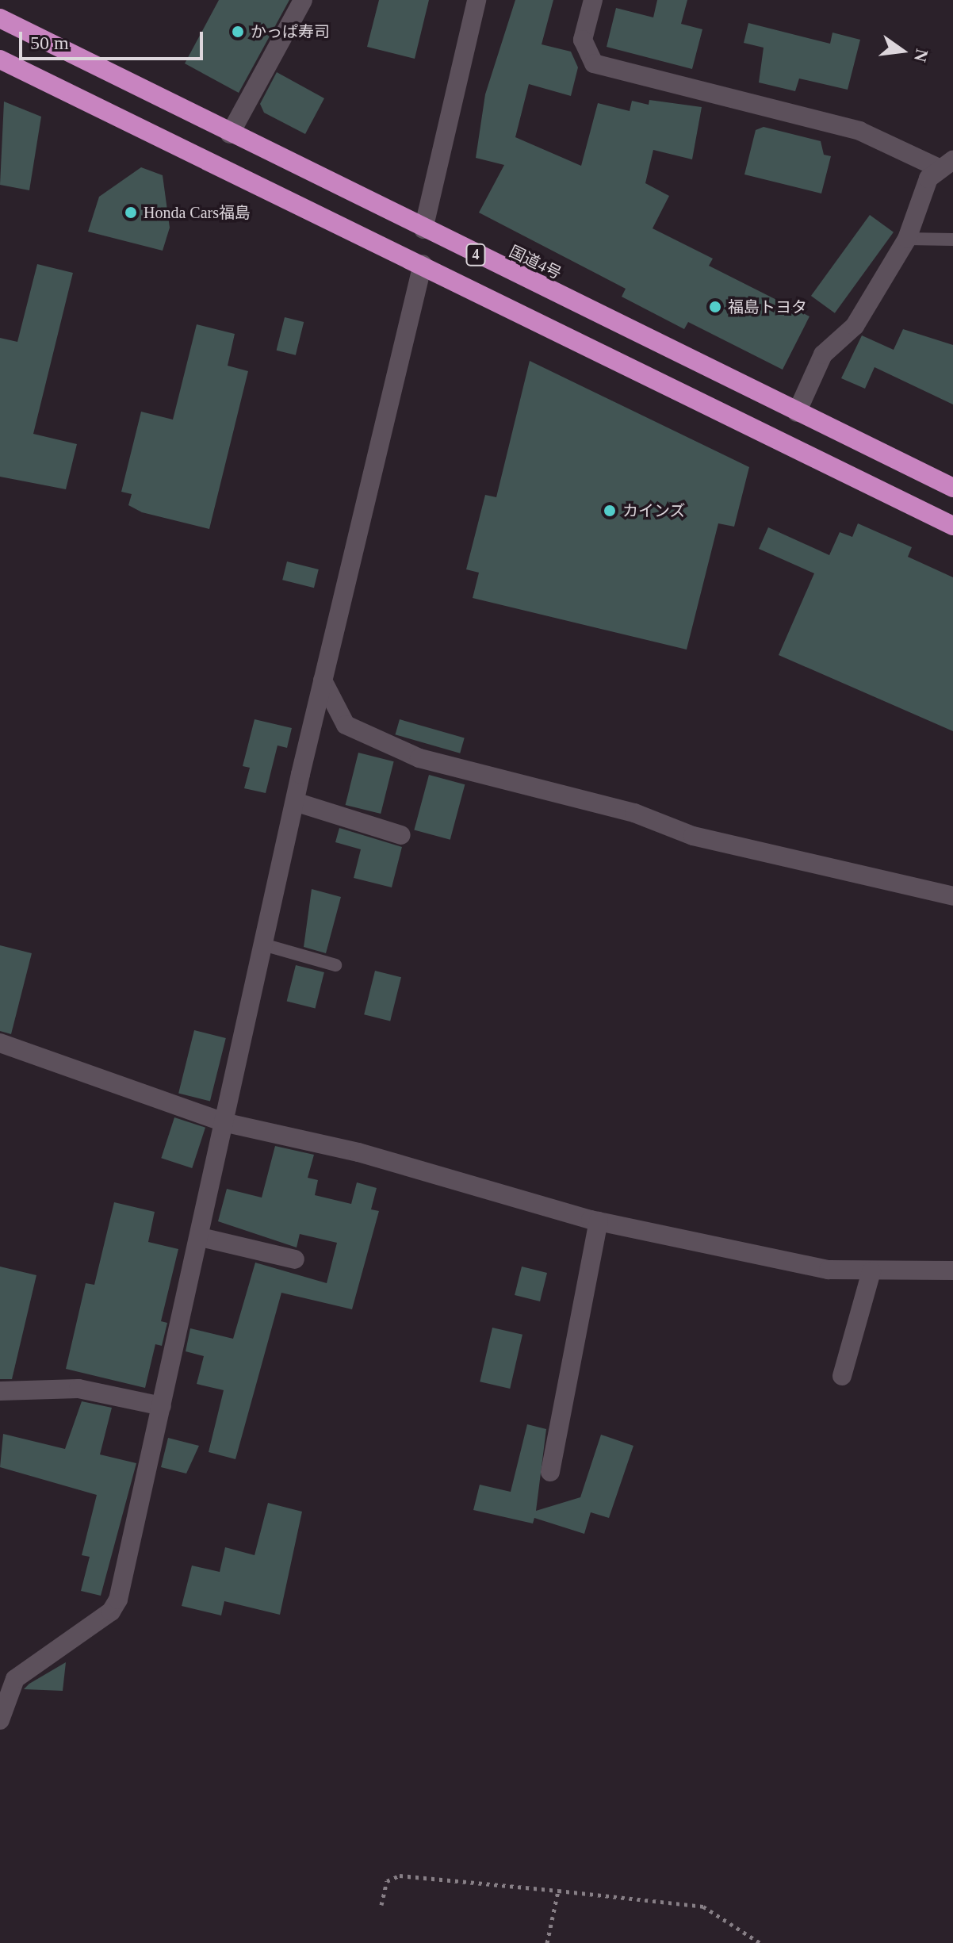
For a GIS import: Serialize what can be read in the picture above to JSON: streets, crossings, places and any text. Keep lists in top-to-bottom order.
{
  "streets": {
    "highway": ["4", "国道4号"]
  },
  "places": [
    "かっぱ寿司",
    "Honda Cars福島",
    "福島トヨタ",
    "カインズ"
  ],
  "scale_bar": "50 m",
  "north": "right"
}
